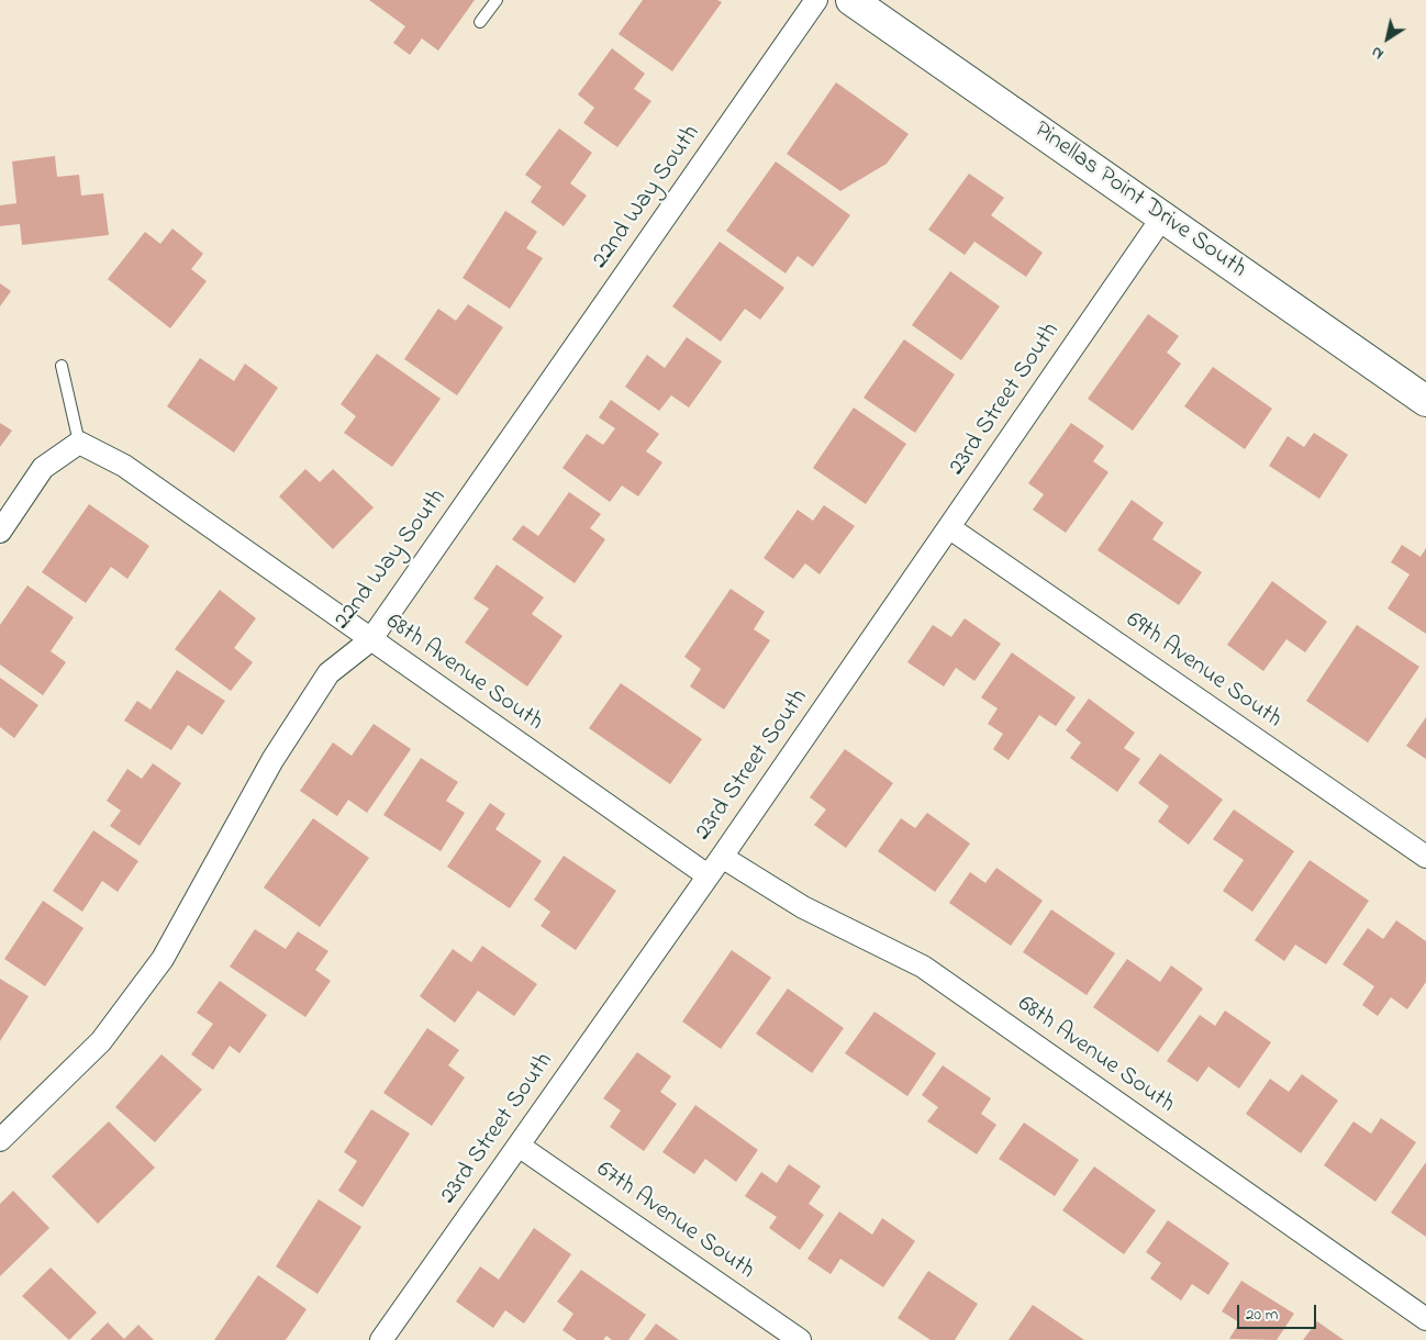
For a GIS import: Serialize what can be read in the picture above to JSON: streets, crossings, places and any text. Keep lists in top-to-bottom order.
{
  "streets": {
    "street": [
      "22nd Way South",
      "Pinellas Point Drive South",
      "23rd Street South",
      "69th Avenue South",
      "68th Avenue South",
      "67th Avenue South"
    ]
  },
  "crossings": [
    ["22nd Way South", "68th Avenue South"],
    ["Pinellas Point Drive South", "23rd Street South"],
    ["23rd Street South", "69th Avenue South"],
    ["23rd Street South", "68th Avenue South"],
    ["23rd Street South", "67th Avenue South"]
  ],
  "scale_bar": "20 m",
  "north": "bottom left"
}
